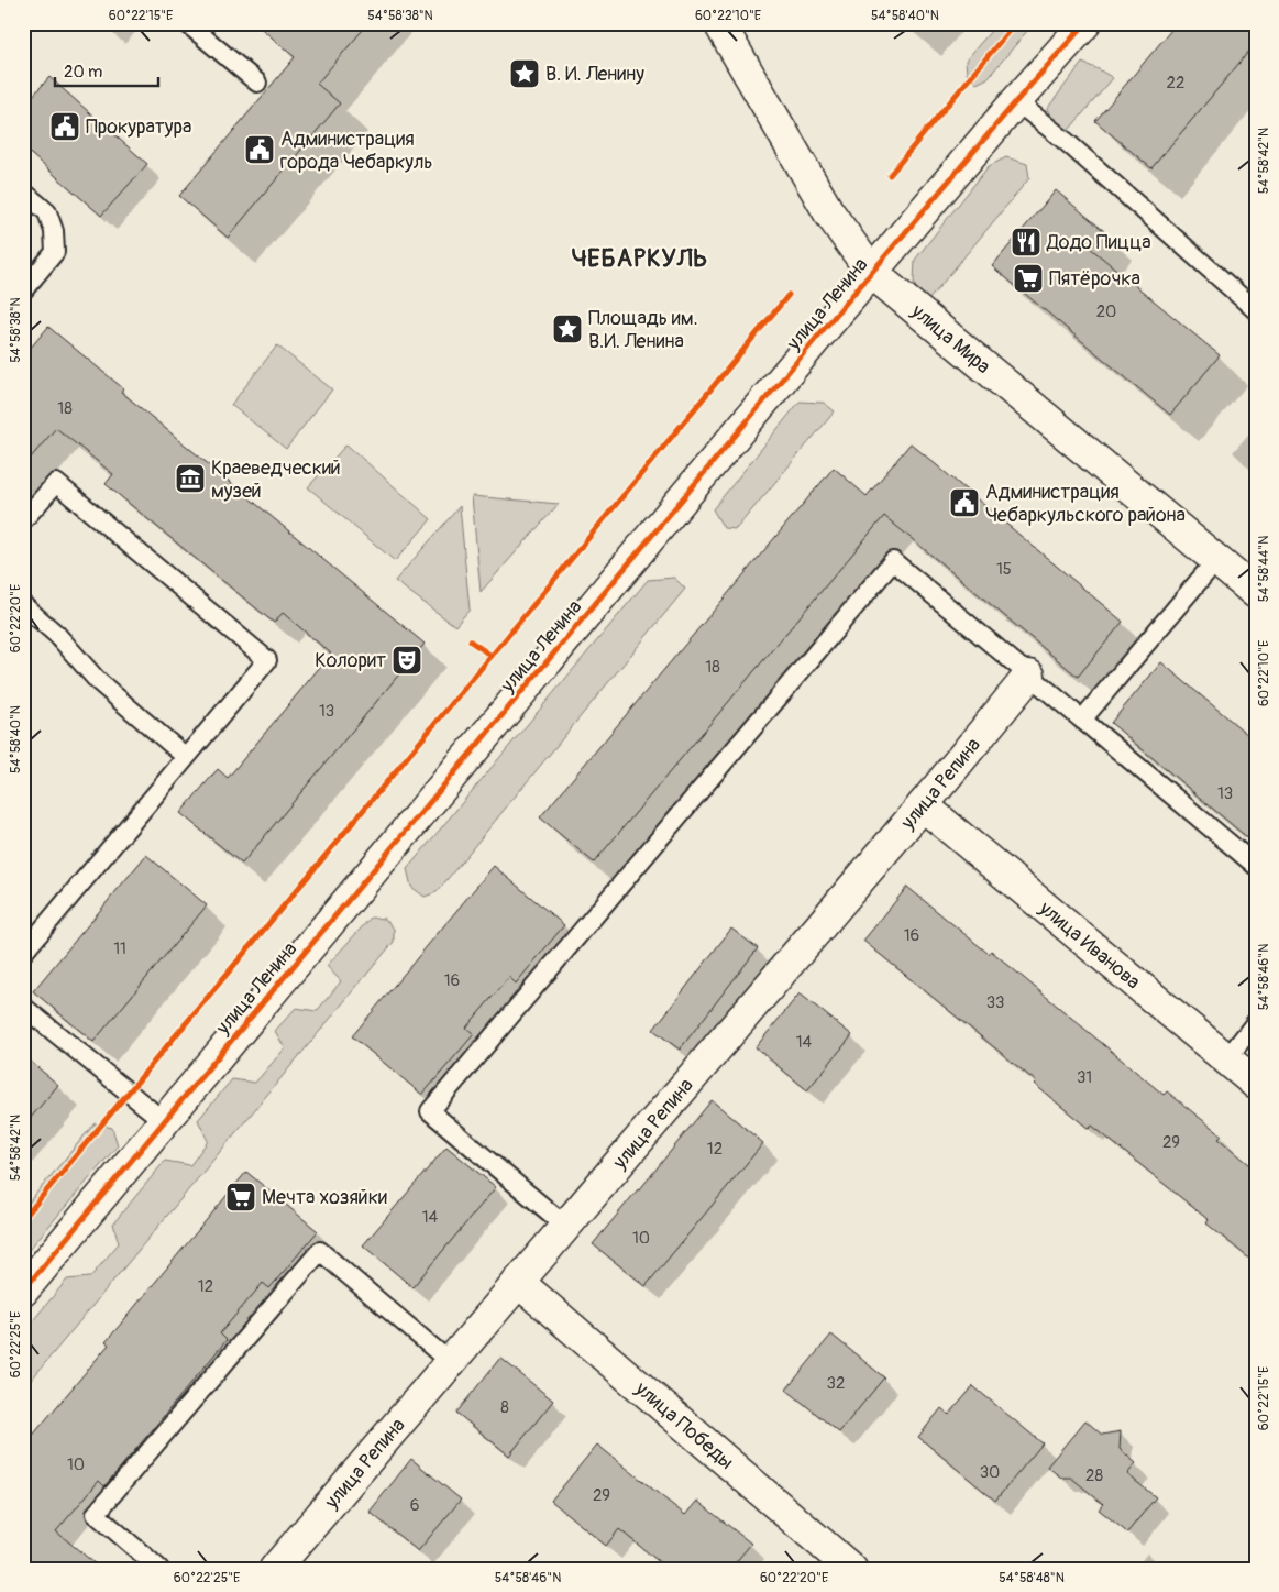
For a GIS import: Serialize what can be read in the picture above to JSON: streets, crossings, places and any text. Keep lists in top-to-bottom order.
{
  "streets": {
    "street": [
      "улица Ленина",
      "улица Мира",
      "улица Репина",
      "улица Иванова",
      "улица Победы"
    ]
  },
  "crossings": [
    ["улица Ленина", "улица Мира"],
    ["улица Репина", "улица Иванова"],
    ["улица Репина", "улица Победы"]
  ],
  "districts": ["ЧЕБАРКУЛЬ"],
  "places": {
    "place": ["В. И. Ленину", "Площадь им. В.И. Ленина"],
    "public building": ["Прокуратура", "Администрация города Чебаркуль", "Администрация Чебаркульского района"],
    "restaurant": ["Додо Пицца"],
    "supermarket": ["Пятёрочка", "Мечта хозяйки"],
    "museum": ["Краеведческий музей"],
    "theatre": ["Колорит"]
  },
  "house_numbers": [
    "22",
    "20",
    "18",
    "15",
    "18",
    "13",
    "13",
    "16",
    "11",
    "16",
    "33",
    "14",
    "31",
    "29",
    "12",
    "14",
    "10",
    "12",
    "32",
    "8",
    "10",
    "30",
    "28",
    "29",
    "6"
  ],
  "scale_bar": "20 m",
  "coordinates": [
    "60°22'15\"E",
    "54°58'38\"N",
    "60°22'10\"E",
    "54°58'40\"N",
    "54°58'42\"N",
    "54°58'44\"N",
    "60°22'20\"E",
    "54°58'46\"N",
    "60°22'25\"E",
    "54°58'48\"N"
  ]
}
